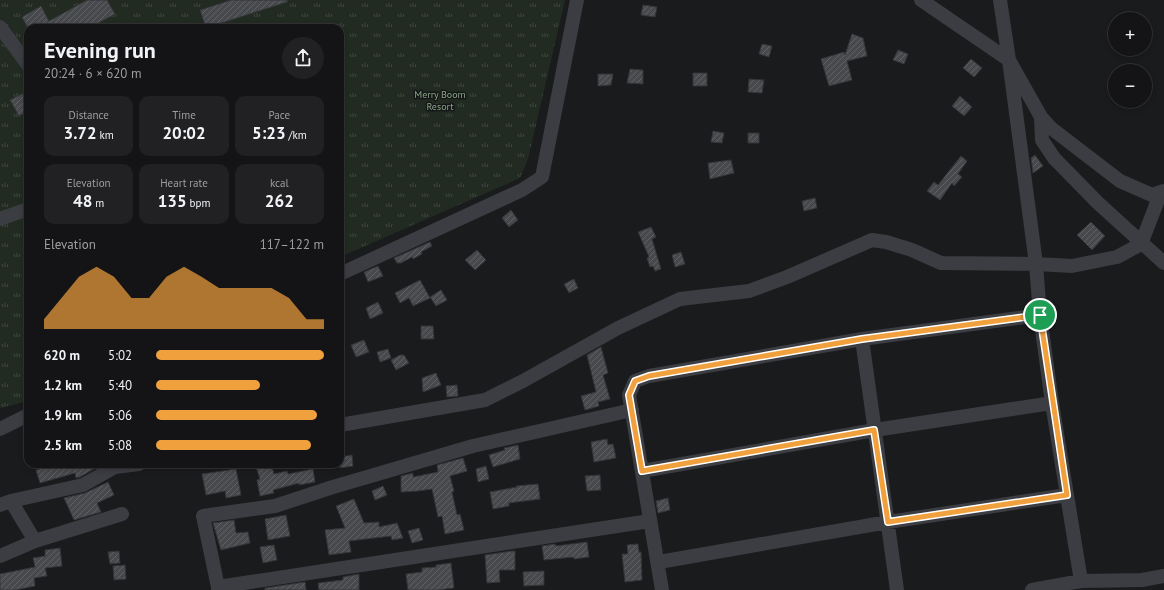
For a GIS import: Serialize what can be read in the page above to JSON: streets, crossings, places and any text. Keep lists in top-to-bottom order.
{
  "parks": ["Merry Boom Resort"],
  "page": {
    "map_buttons": ["+", "−"],
    "heading": ["Evening run", "20:24 · 6 × 620 m"],
    "stats": [
      ["Distance", "3.72 km"],
      ["Time", "20:02"],
      ["Pace", "5:23 /km"],
      ["Elevation", "48 m"],
      ["Heart rate", "135 bpm"],
      ["kcal", "262"]
    ],
    "chart": ["Elevation", "117–122 m"],
    "list": [
      {
        "name": "620 m",
        "note": "5:02"
      },
      {
        "name": "1.2 km",
        "note": "5:40"
      },
      {
        "name": "1.9 km",
        "note": "5:06"
      },
      {
        "name": "2.5 km",
        "note": "5:08"
      }
    ]
  }
}
